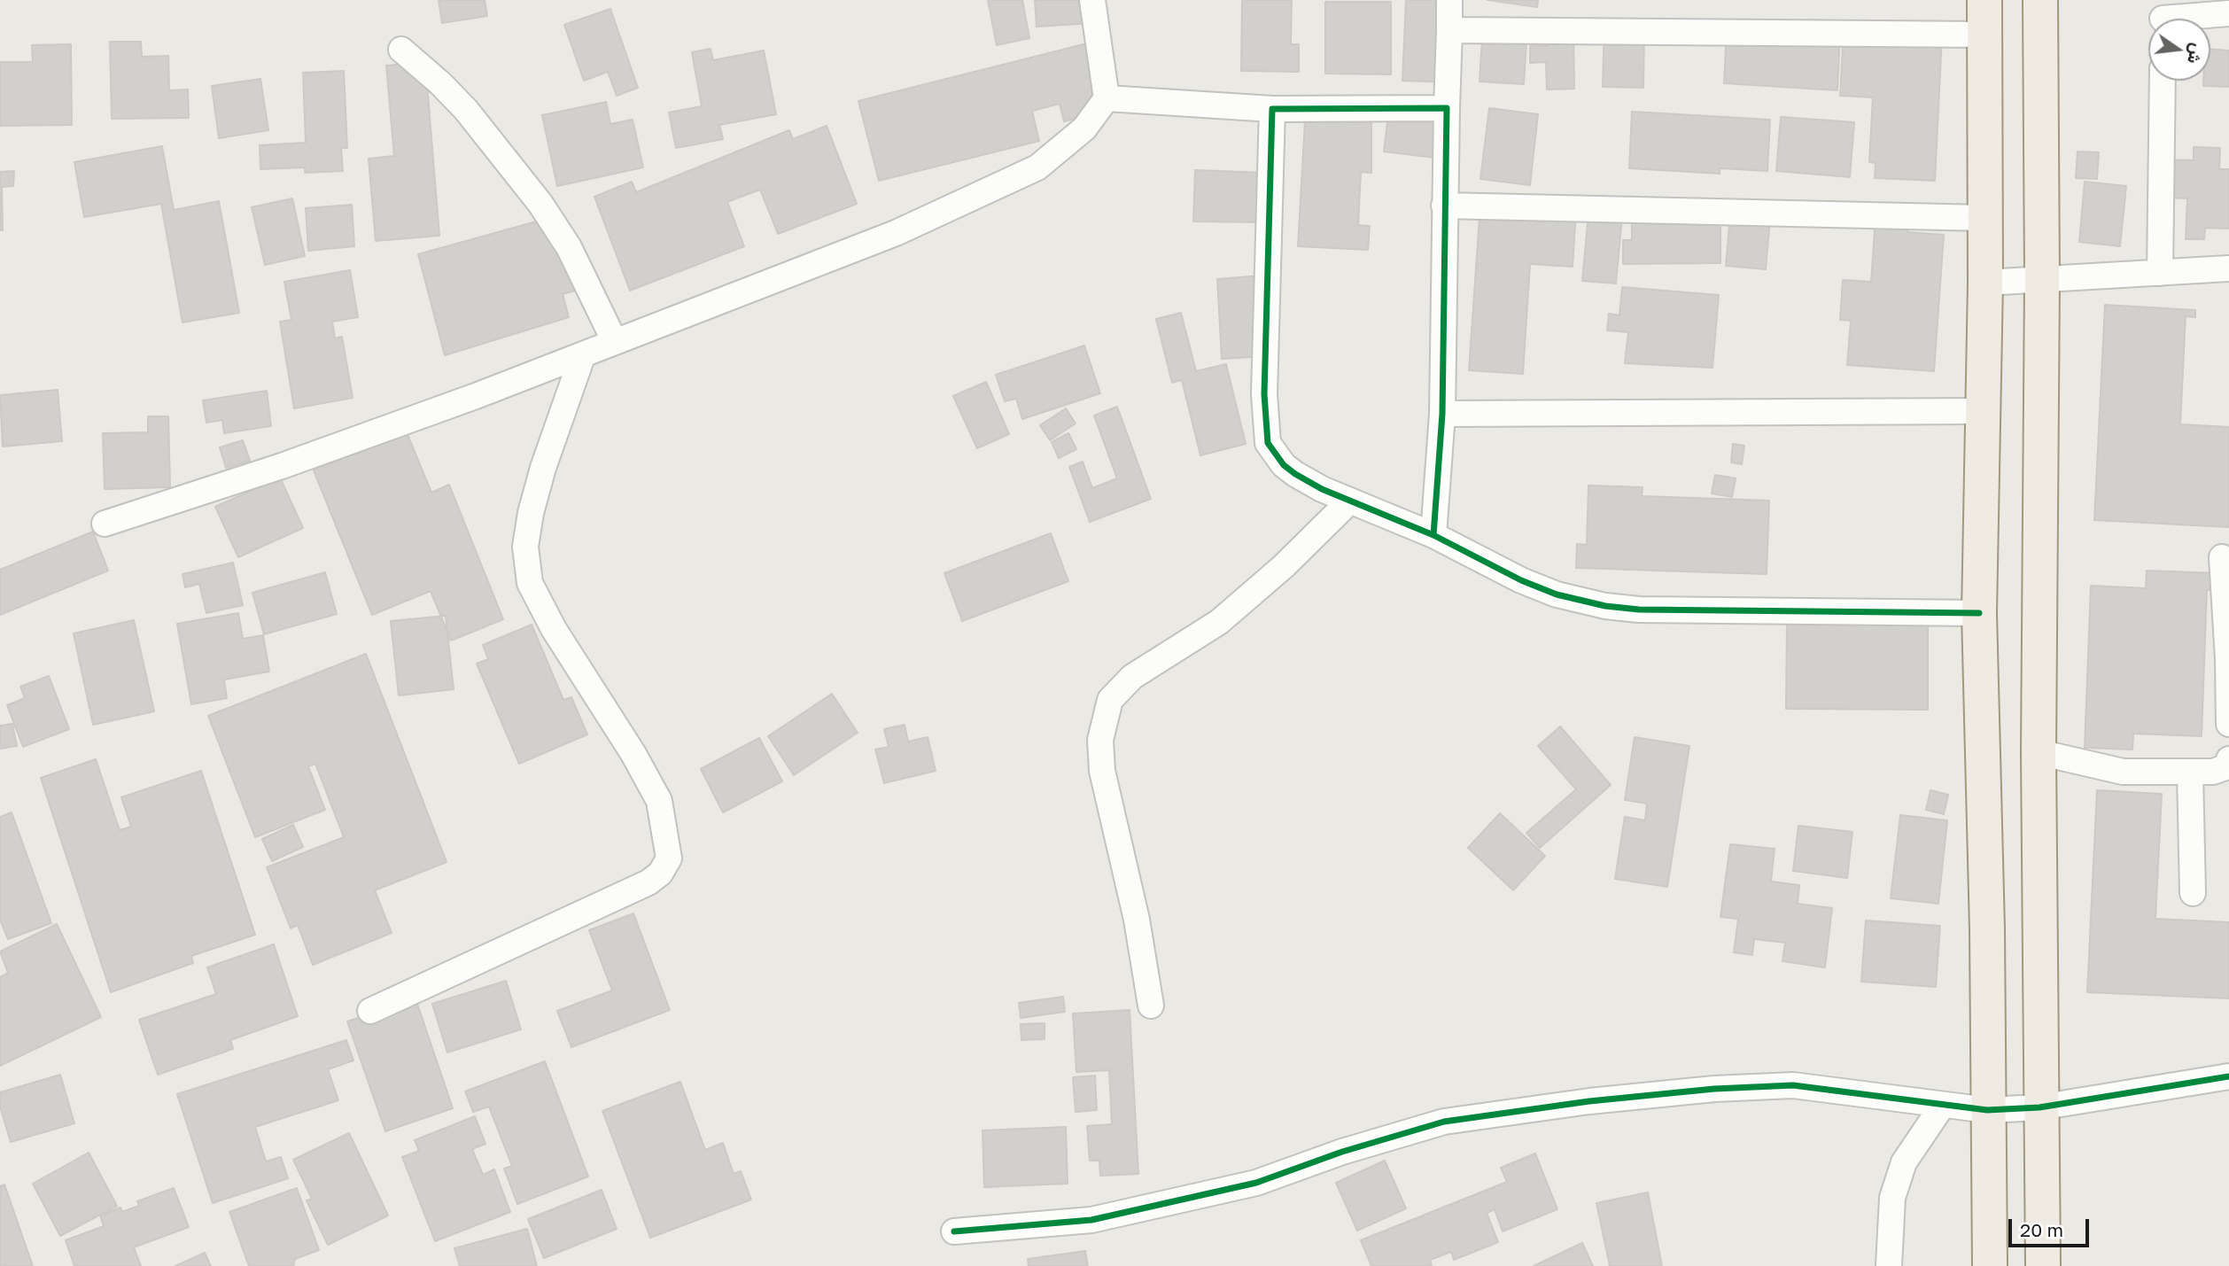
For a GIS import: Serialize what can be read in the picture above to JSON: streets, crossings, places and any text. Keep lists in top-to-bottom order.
{
  "scale_bar": "20 m",
  "north": "right"
}
